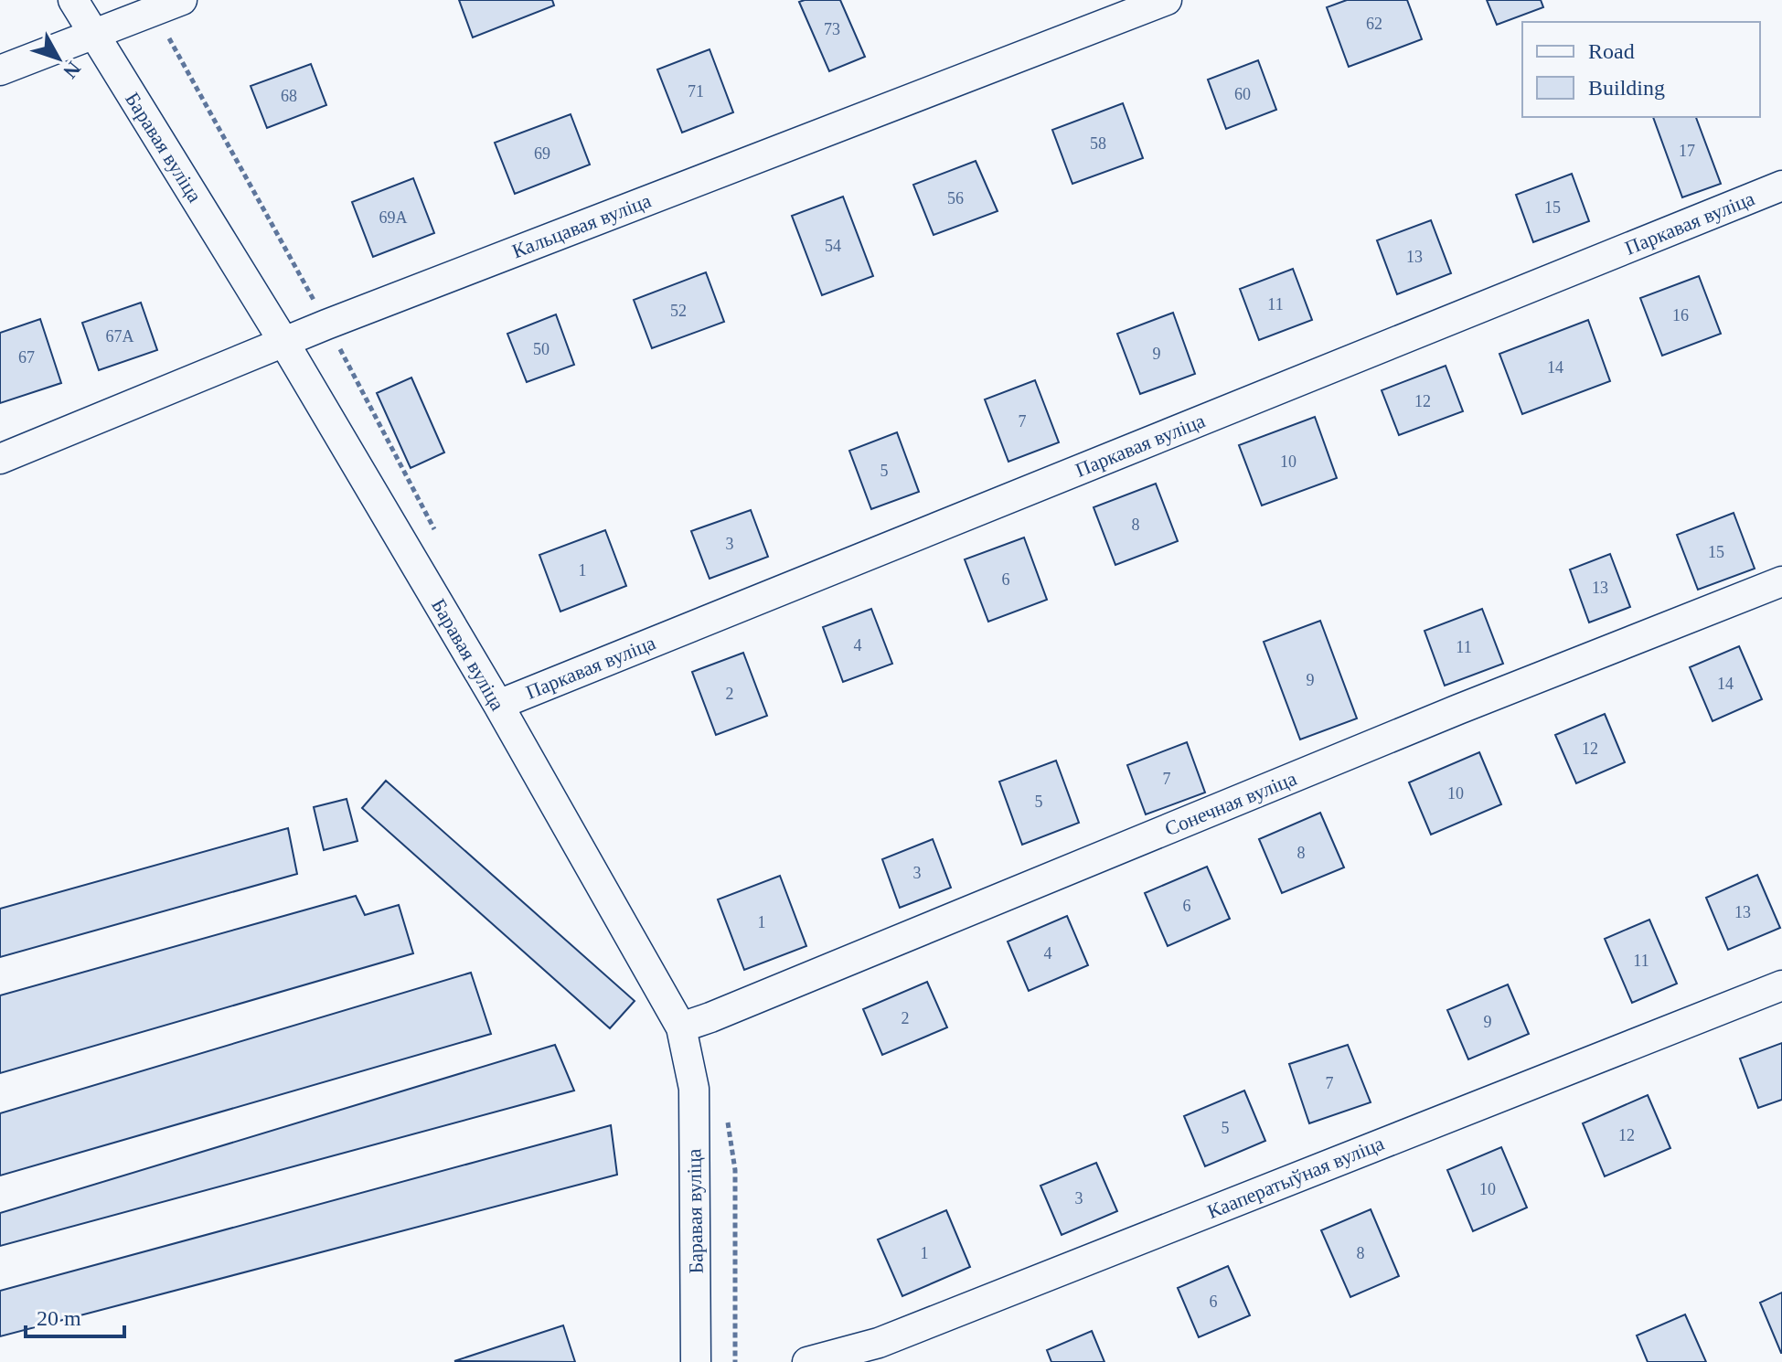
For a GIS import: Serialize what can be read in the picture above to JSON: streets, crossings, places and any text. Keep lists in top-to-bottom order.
{
  "streets": {
    "street": [
      "Баравая вуліца",
      "Паркавая вуліца",
      "Кальцавая вуліца",
      "Сонечная вуліца",
      "Кааператыўная вуліца"
    ]
  },
  "crossings": [
    ["Баравая вуліца", "Паркавая вуліца"],
    ["Баравая вуліца", "Кальцавая вуліца"],
    ["Баравая вуліца", "Сонечная вуліца"]
  ],
  "house_numbers": [
    "62",
    "73",
    "71",
    "60",
    "68",
    "58",
    "17",
    "69",
    "56",
    "15",
    "69А",
    "54",
    "13",
    "11",
    "52",
    "16",
    "67А",
    "50",
    "9",
    "67",
    "14",
    "12",
    "7",
    "10",
    "5",
    "8",
    "3",
    "15",
    "1",
    "6",
    "13",
    "4",
    "11",
    "9",
    "14",
    "2",
    "12",
    "7",
    "10",
    "5",
    "8",
    "3",
    "6",
    "13",
    "1",
    "4",
    "11",
    "2",
    "9",
    "7",
    "5",
    "12",
    "10",
    "3",
    "1",
    "8",
    "6"
  ],
  "legend": ["Road", "Building"],
  "scale_bar": "20 m",
  "north": "bottom right"
}
